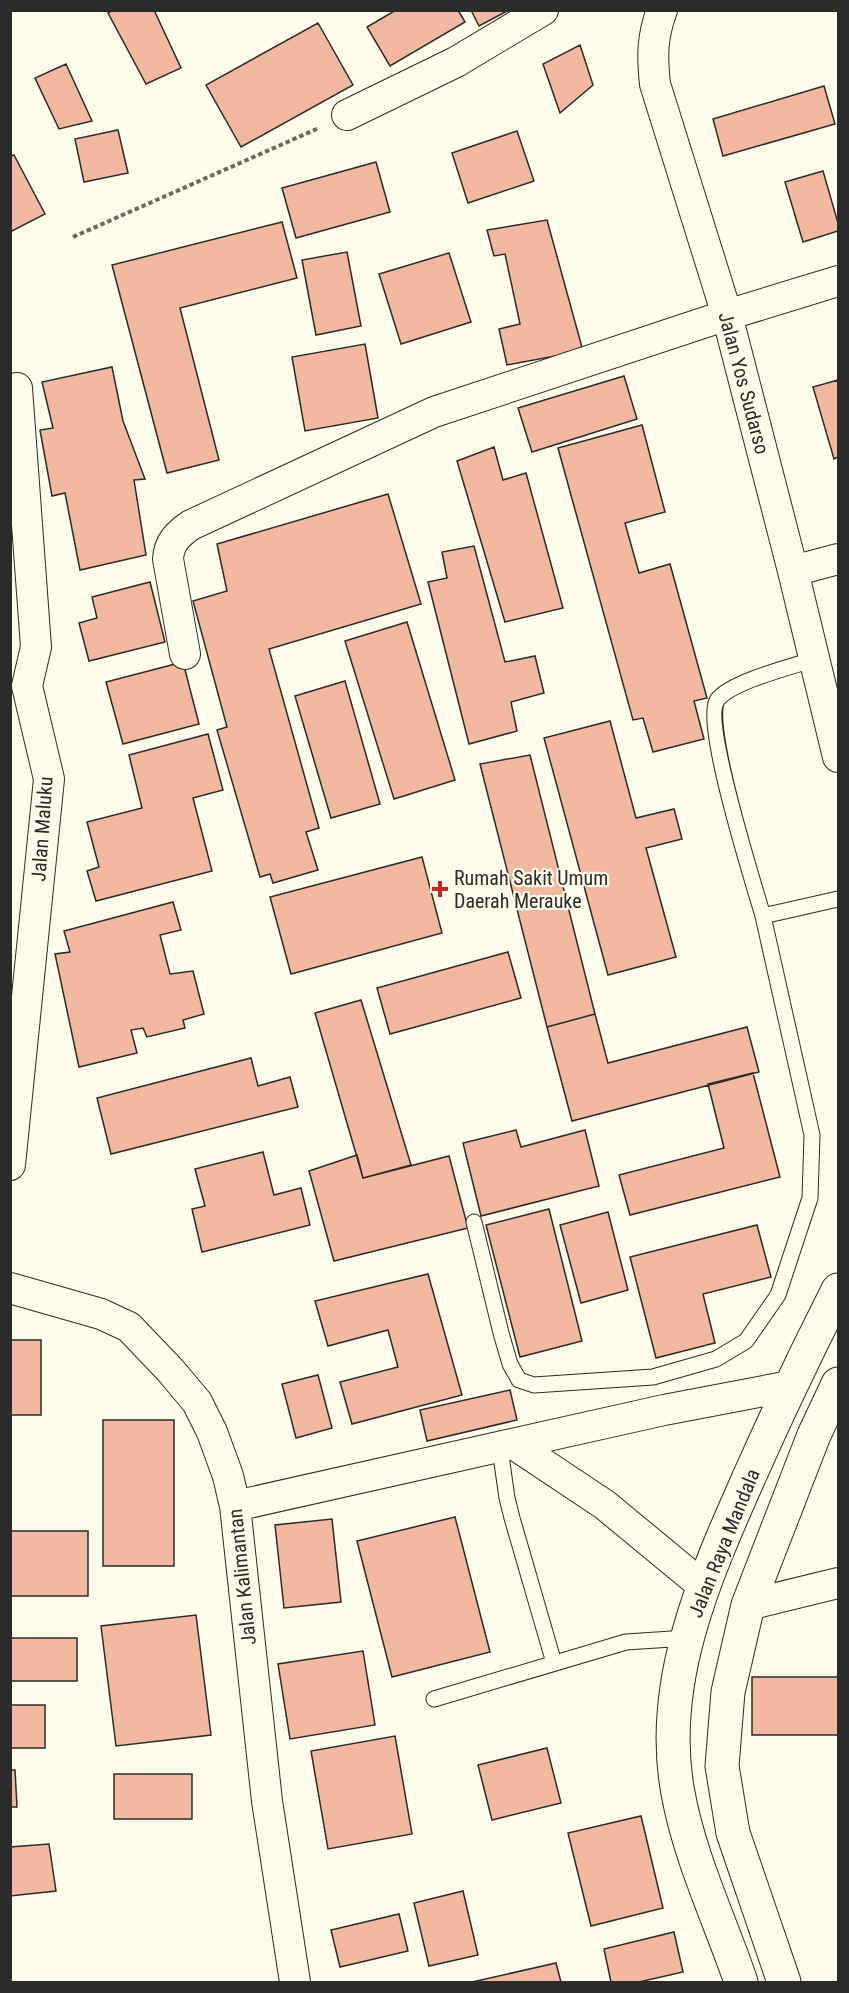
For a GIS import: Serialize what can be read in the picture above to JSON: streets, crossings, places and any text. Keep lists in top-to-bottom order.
{
  "streets": {
    "highway": ["Jalan Raya Mandala"],
    "street": ["Jalan Yos Sudarso", "Jalan Maluku", "Jalan Kalimantan"]
  },
  "places": {
    "health": ["Rumah Sakit Umum Daerah Merauke"]
  }
}
